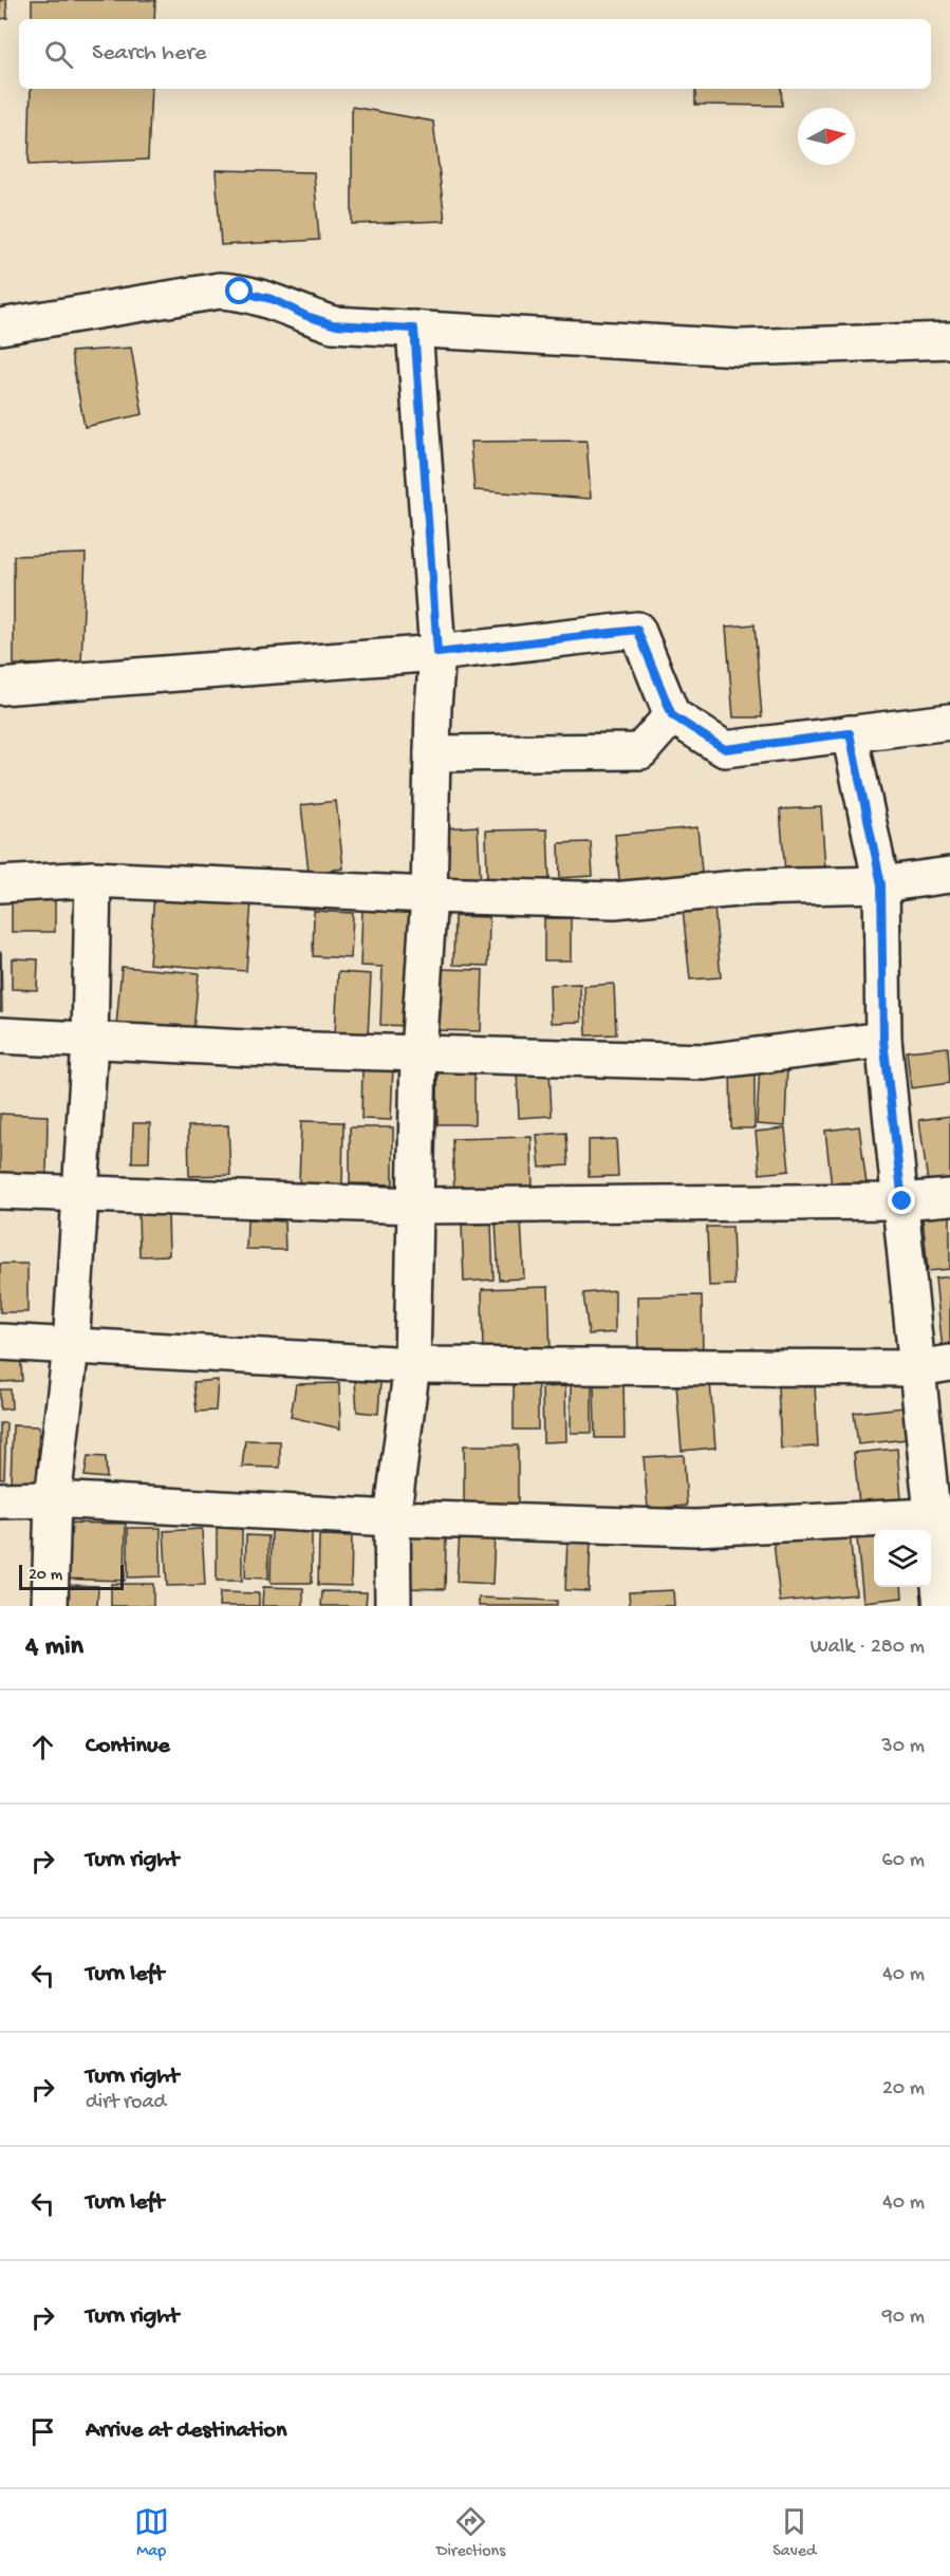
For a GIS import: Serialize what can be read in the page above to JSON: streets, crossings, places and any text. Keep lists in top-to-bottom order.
{
  "scale_bar": "20 m",
  "north": "right",
  "page": {
    "search": "Search here",
    "scale": "20 m",
    "heading": ["4 min", "Walk · 280 m"],
    "list": [
      ["Continue", "30 m"],
      ["Turn right", "60 m"],
      ["Turn left", "40 m"],
      ["Turn right", "dirt road", "20 m"],
      ["Turn left", "40 m"],
      ["Turn right", "90 m"],
      "Arrive at destination"
    ],
    "nav": ["Map", "Directions", "Saved"]
  }
}
